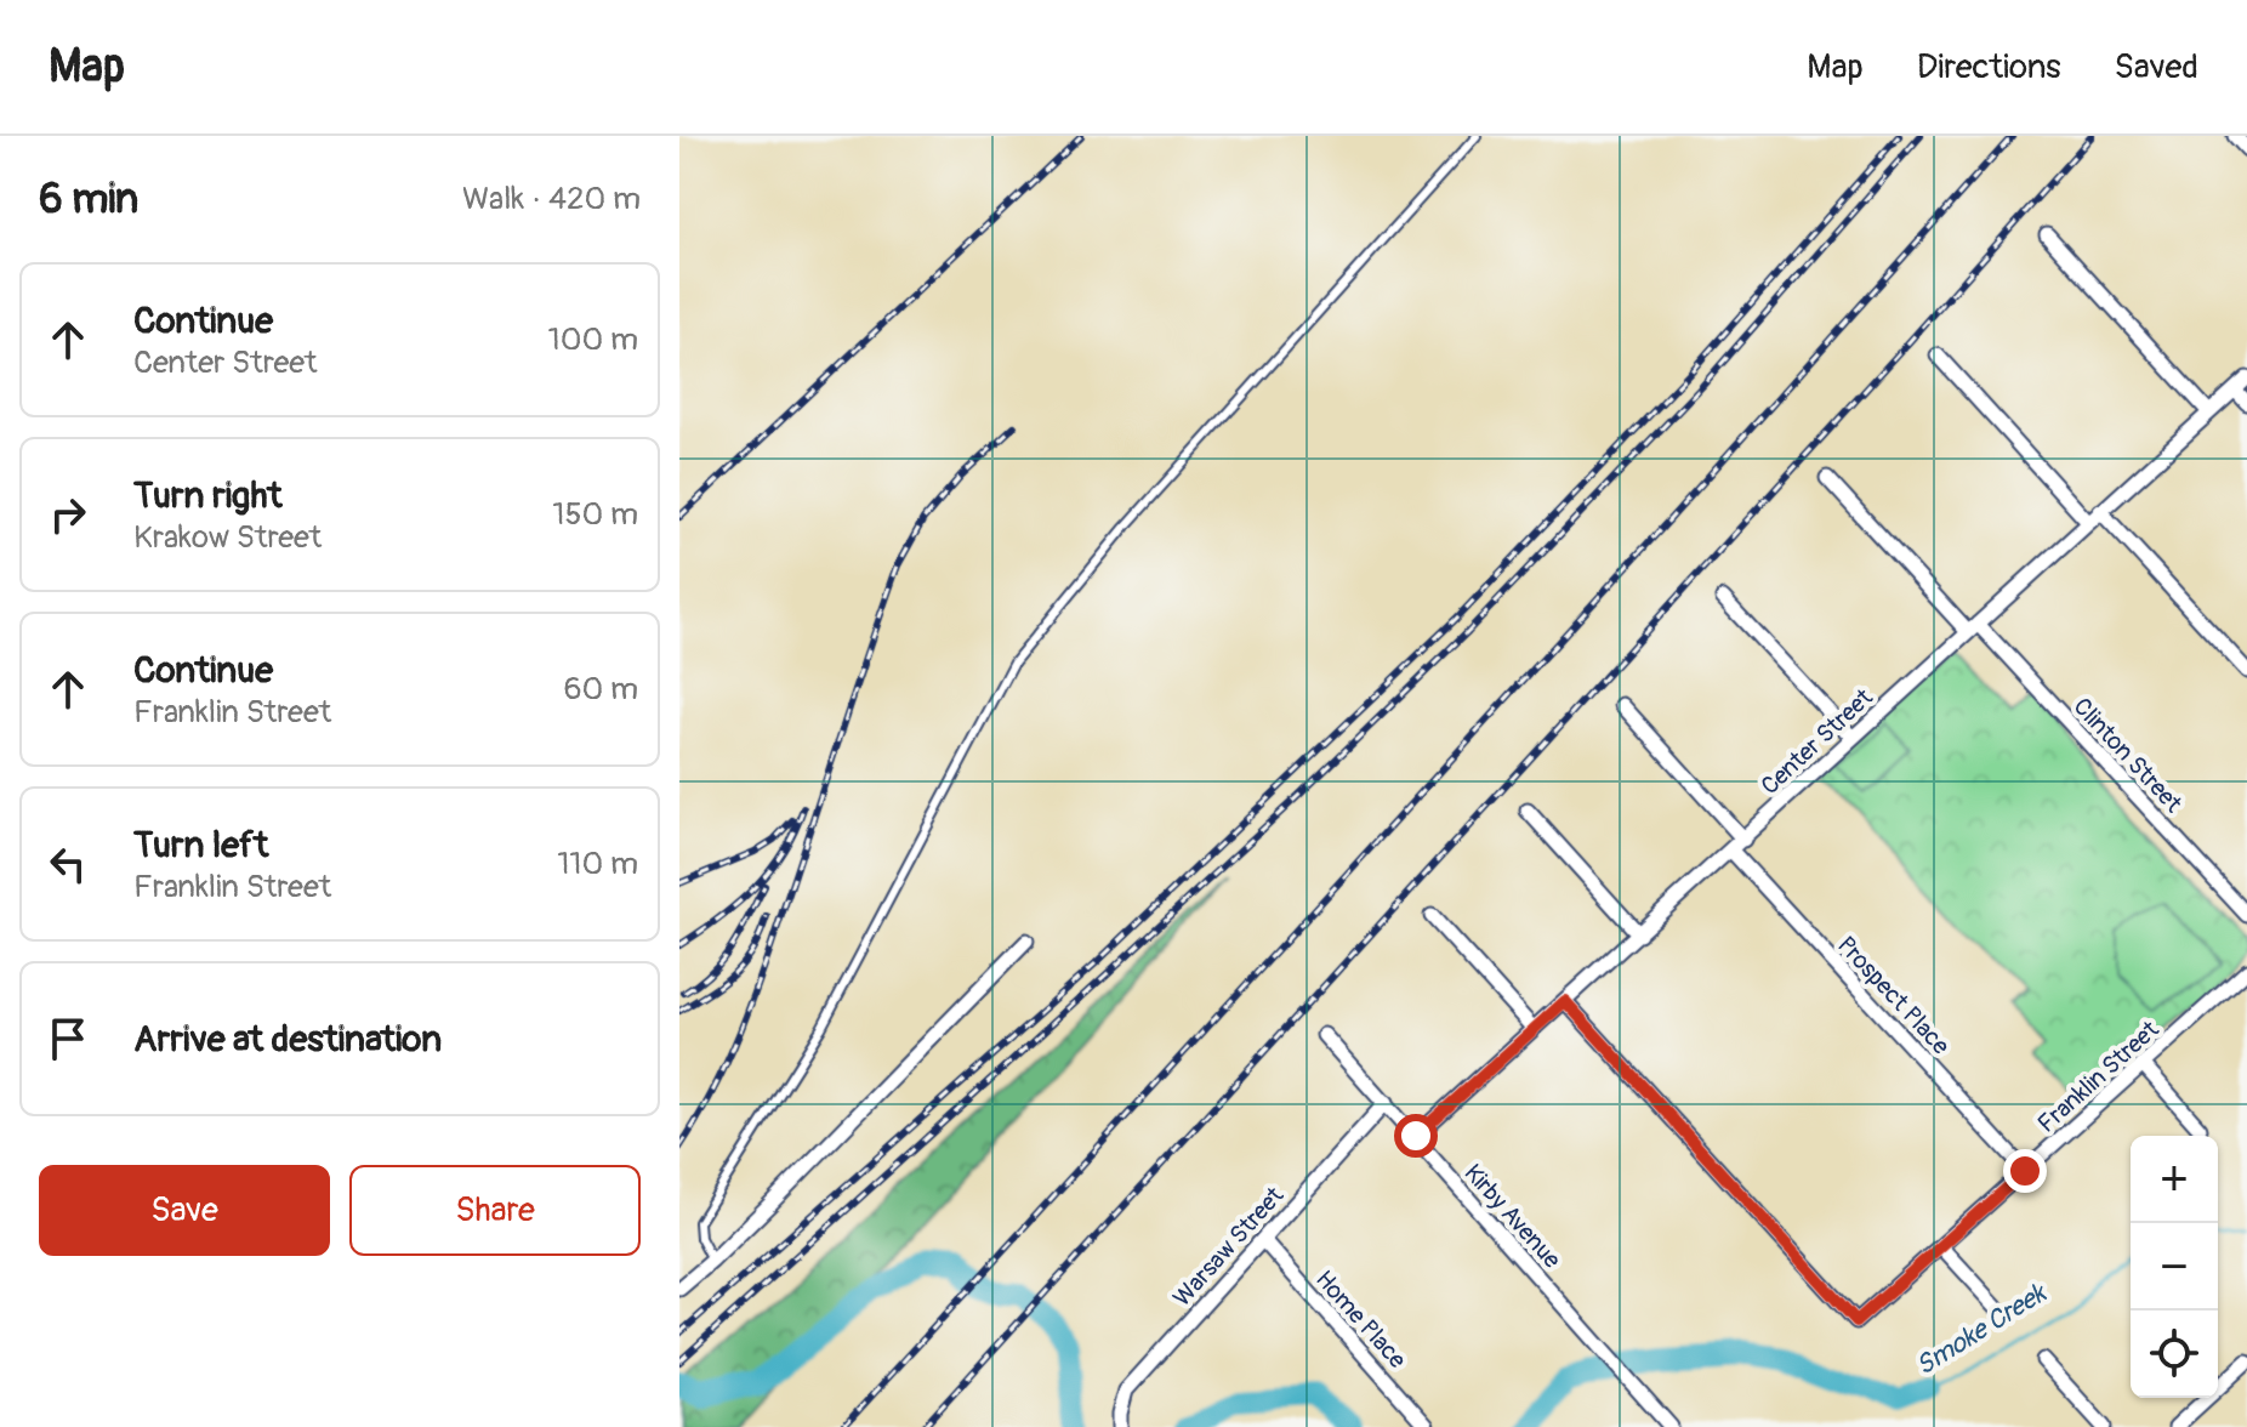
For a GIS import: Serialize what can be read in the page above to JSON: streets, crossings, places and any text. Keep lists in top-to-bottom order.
{
  "streets": {
    "street": [
      "Center Street",
      "Clinton Street",
      "Prospect Place",
      "Franklin Street",
      "Kirby Avenue",
      "Warsaw Street",
      "Home Place"
    ]
  },
  "crossings": [
    ["Center Street", "Clinton Street"],
    ["Center Street", "Prospect Place"],
    ["Center Street", "Franklin Street"],
    ["Center Street", "Kirby Avenue"],
    ["Prospect Place", "Franklin Street"],
    ["Kirby Avenue", "Warsaw Street"],
    ["Warsaw Street", "Home Place"]
  ],
  "water": ["Smoke Creek"],
  "page": {
    "header": "Map",
    "nav": ["Map", "Directions", "Saved"],
    "heading": ["6 min", "Walk · 420 m"],
    "list": [
      ["Continue", "Center Street", "100 m"],
      ["Turn right", "Krakow Street", "150 m"],
      ["Continue", "Franklin Street", "60 m"],
      ["Turn left", "Franklin Street", "110 m"],
      "Arrive at destination"
    ],
    "buttons": ["Save", "Share"],
    "map_buttons": ["+", "−"]
  }
}
